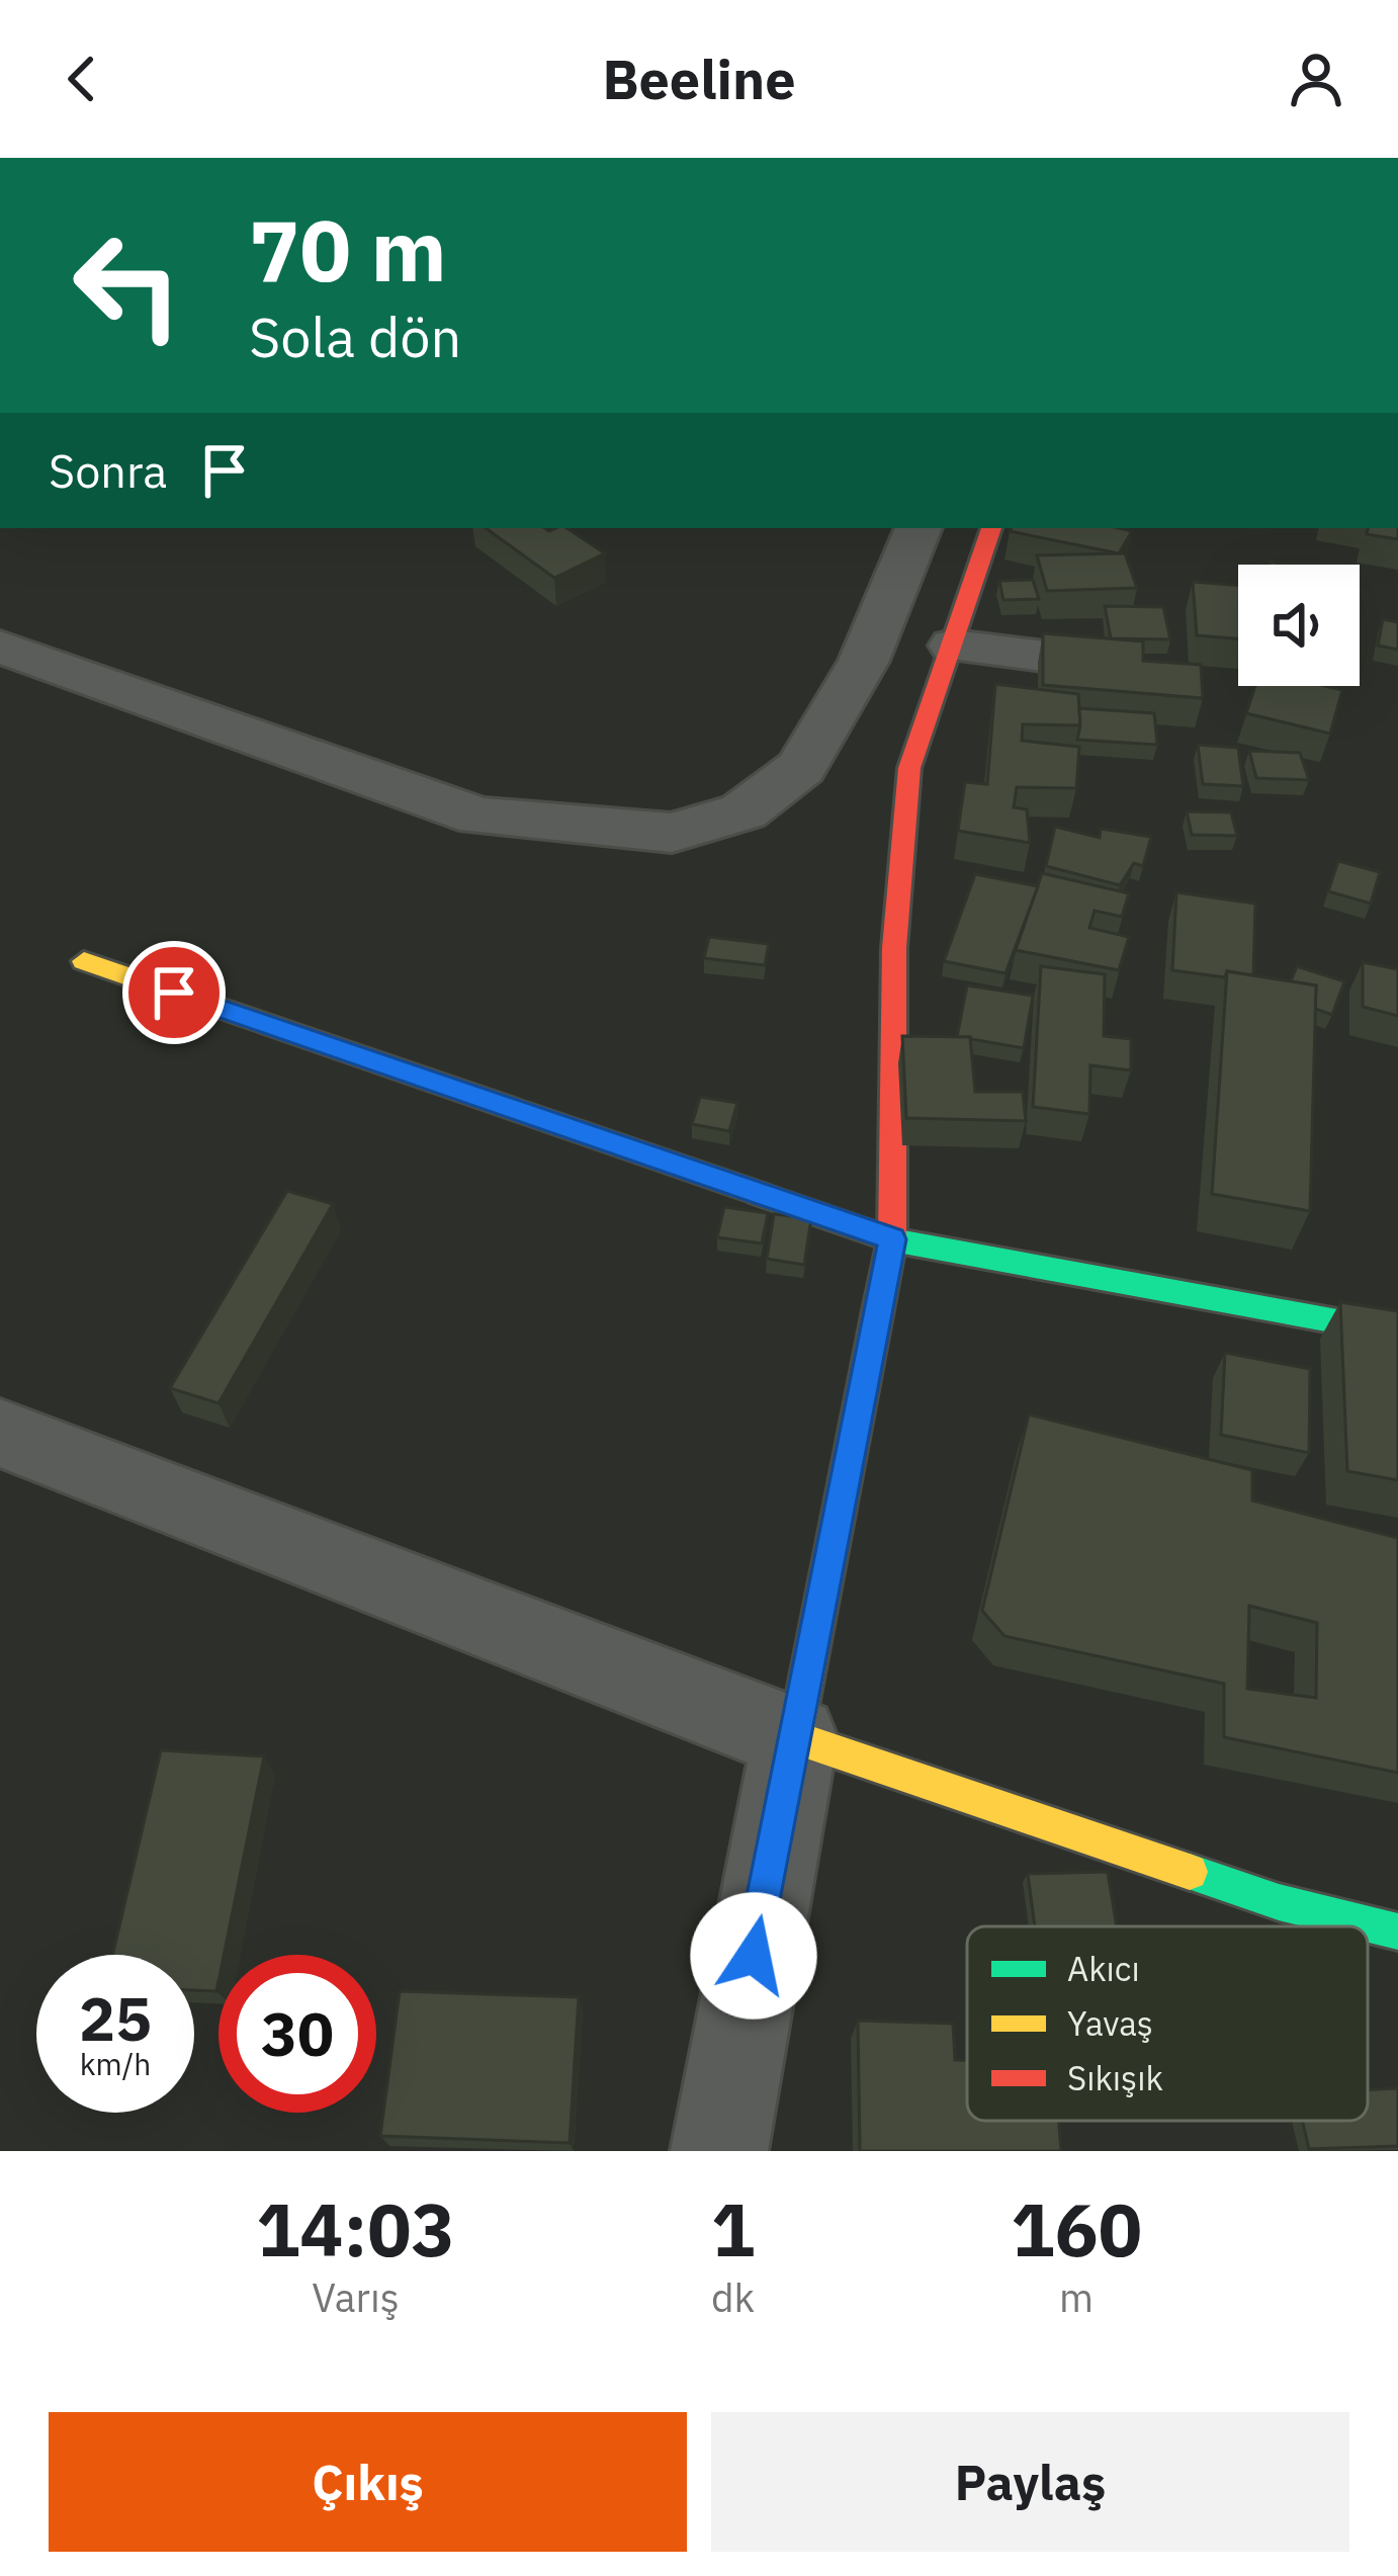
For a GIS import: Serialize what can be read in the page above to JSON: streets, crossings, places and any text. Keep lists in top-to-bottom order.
{
  "legend": ["Akıcı", "Yavaş", "Sıkışık"],
  "page": {
    "header": "Beeline",
    "turn": ["70 m", "Sola dön"],
    "then": "Sonra",
    "speed": "25 km/h",
    "limit": "30",
    "eta": [
      "14:03",
      "Varış",
      "1",
      "dk",
      "160",
      "m"
    ],
    "buttons": ["Çıkış", "Paylaş"]
  }
}
